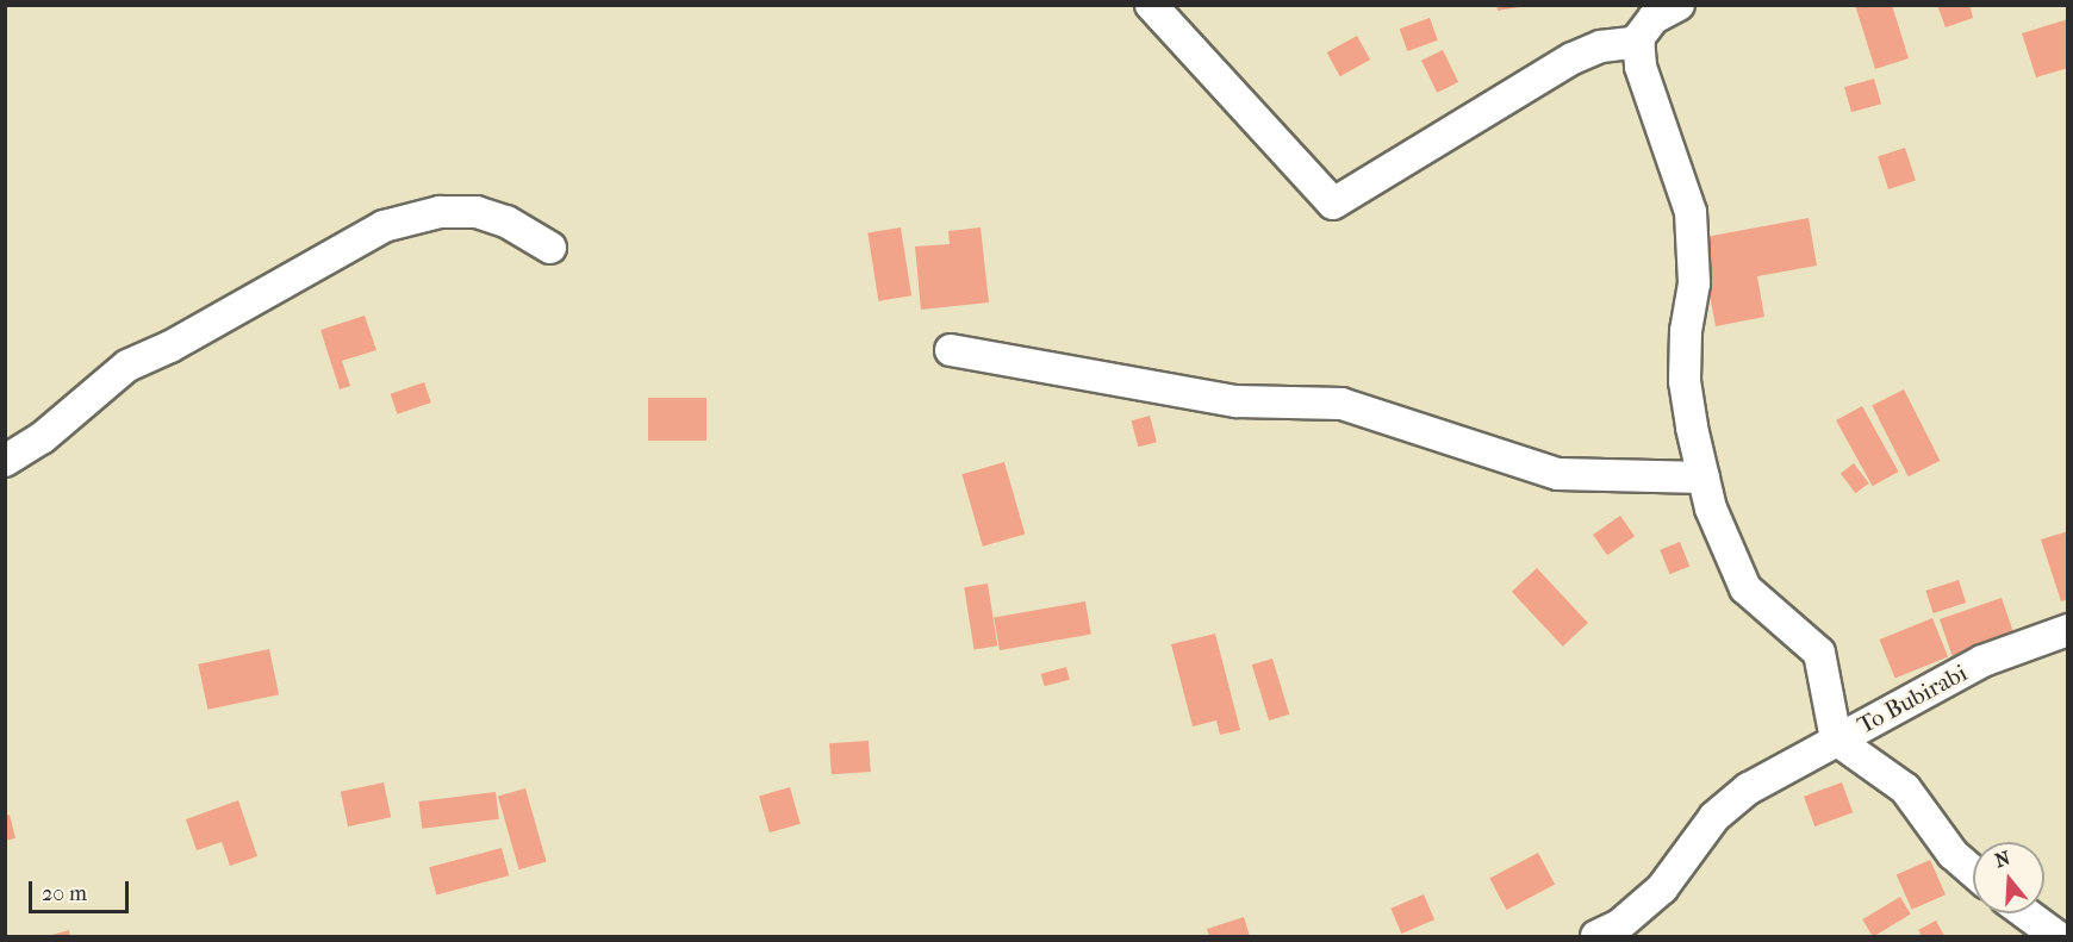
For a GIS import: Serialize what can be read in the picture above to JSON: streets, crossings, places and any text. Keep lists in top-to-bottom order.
{
  "streets": {
    "street": ["To Bubirabi"]
  },
  "scale_bar": "20 m",
  "north": "top"
}
